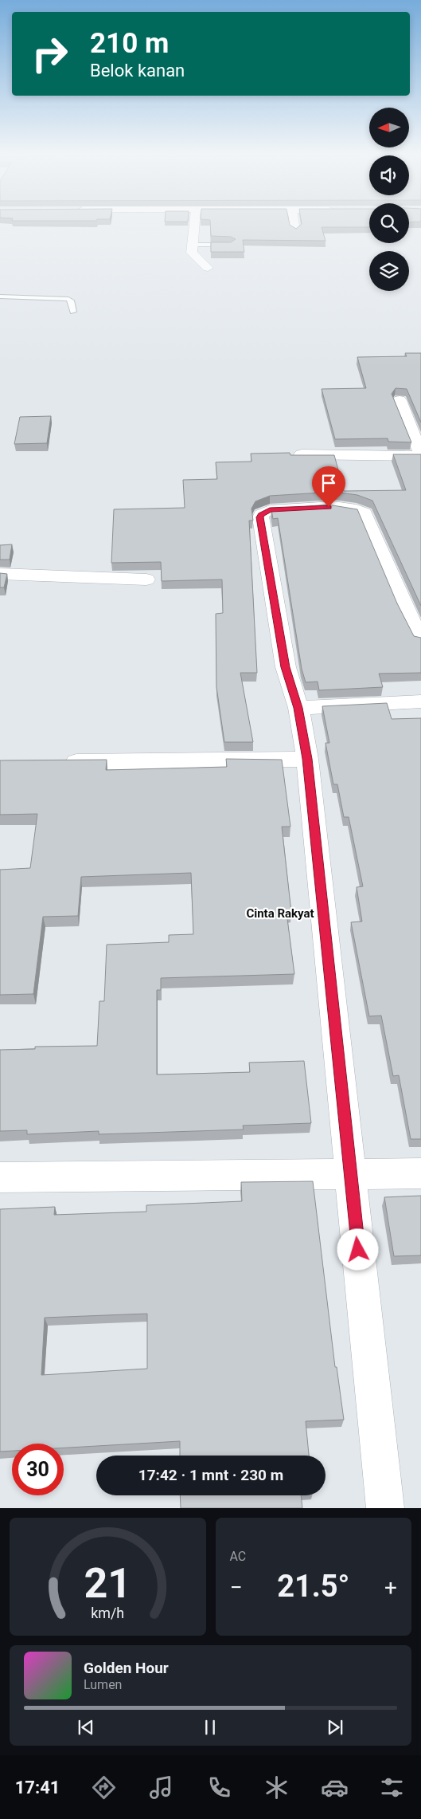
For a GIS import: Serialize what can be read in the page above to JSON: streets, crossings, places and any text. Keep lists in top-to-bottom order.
{
  "districts": ["Cinta Rakyat"],
  "north": "left",
  "page": {
    "turn": ["210 m", "Belok kanan"],
    "limit": "30",
    "trip": "17:42 · 1 mnt · 230 m",
    "tile": "AC",
    "heat": ["−", "21.5°", "+"],
    "song": ["Golden Hour", "Lumen"],
    "tabs": "17:41",
    "gauge": ["21", "km/h"]
  }
}
